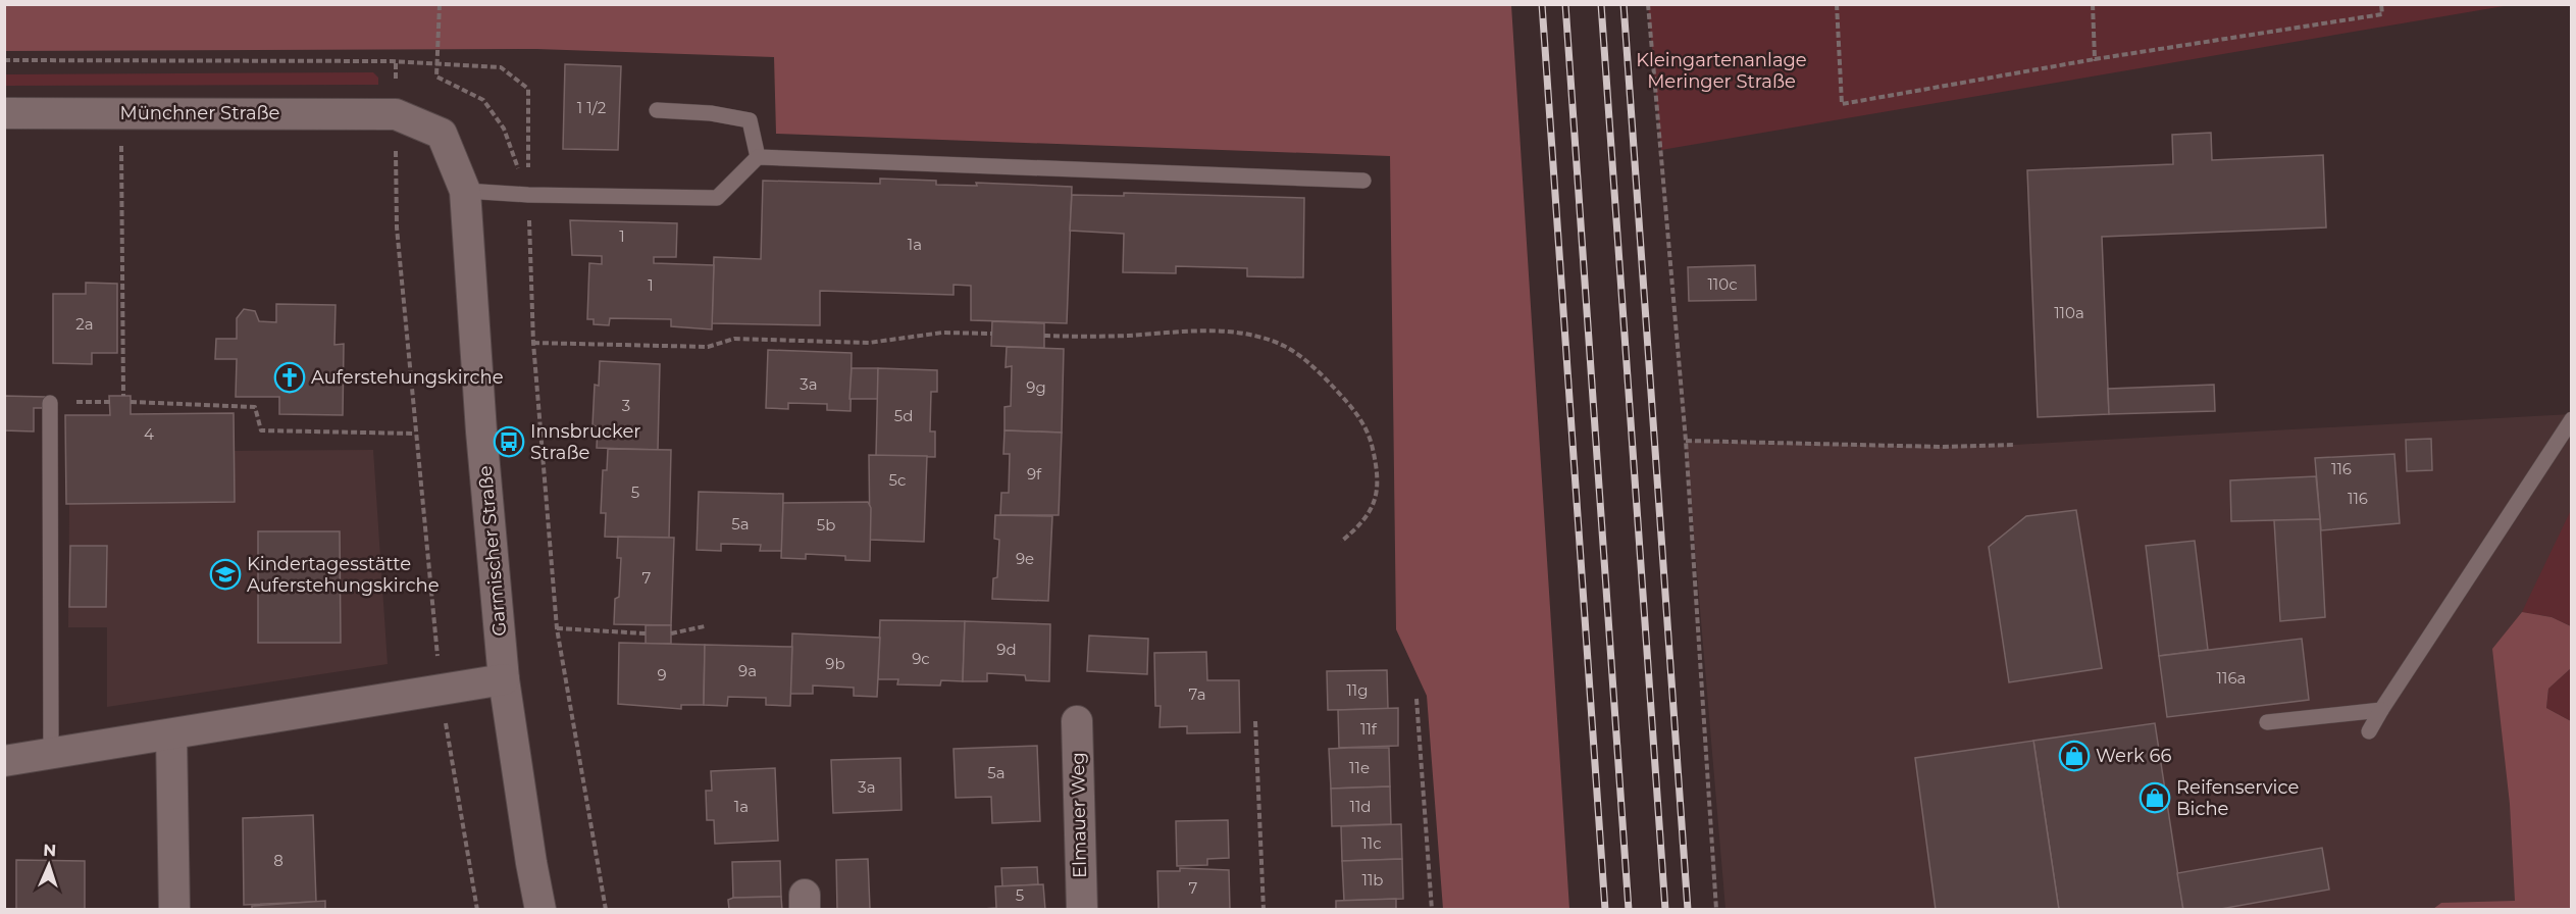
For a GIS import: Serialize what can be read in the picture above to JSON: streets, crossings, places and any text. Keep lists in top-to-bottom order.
{
  "streets": {
    "street": ["Münchner Straße", "Garmischer Straße", "Elmauer Weg"]
  },
  "crossings": [
    ["Münchner Straße", "Garmischer Straße"]
  ],
  "parks": ["Kleingartenanlage Meringer Straße"],
  "places": {
    "church": ["Auferstehungskirche"],
    "bus stop": ["Innsbrucker Straße"],
    "school or university": ["Kindertagesstätte Auferstehungskirche"],
    "shop": ["Werk 66", "Reifenservice Biche"]
  },
  "house_numbers": [
    "1 1/2",
    "1",
    "1a",
    "110c",
    "1",
    "110a",
    "2a",
    "3a",
    "9g",
    "3",
    "5d",
    "4",
    "116",
    "9f",
    "5c",
    "5",
    "116",
    "5a",
    "5b",
    "9e",
    "7",
    "9d",
    "9c",
    "9b",
    "9a",
    "9",
    "116a",
    "11g",
    "7a",
    "11f",
    "11e",
    "5a",
    "3a",
    "1a",
    "11d",
    "11c",
    "8",
    "11b",
    "7",
    "5"
  ],
  "north": "top"
}
